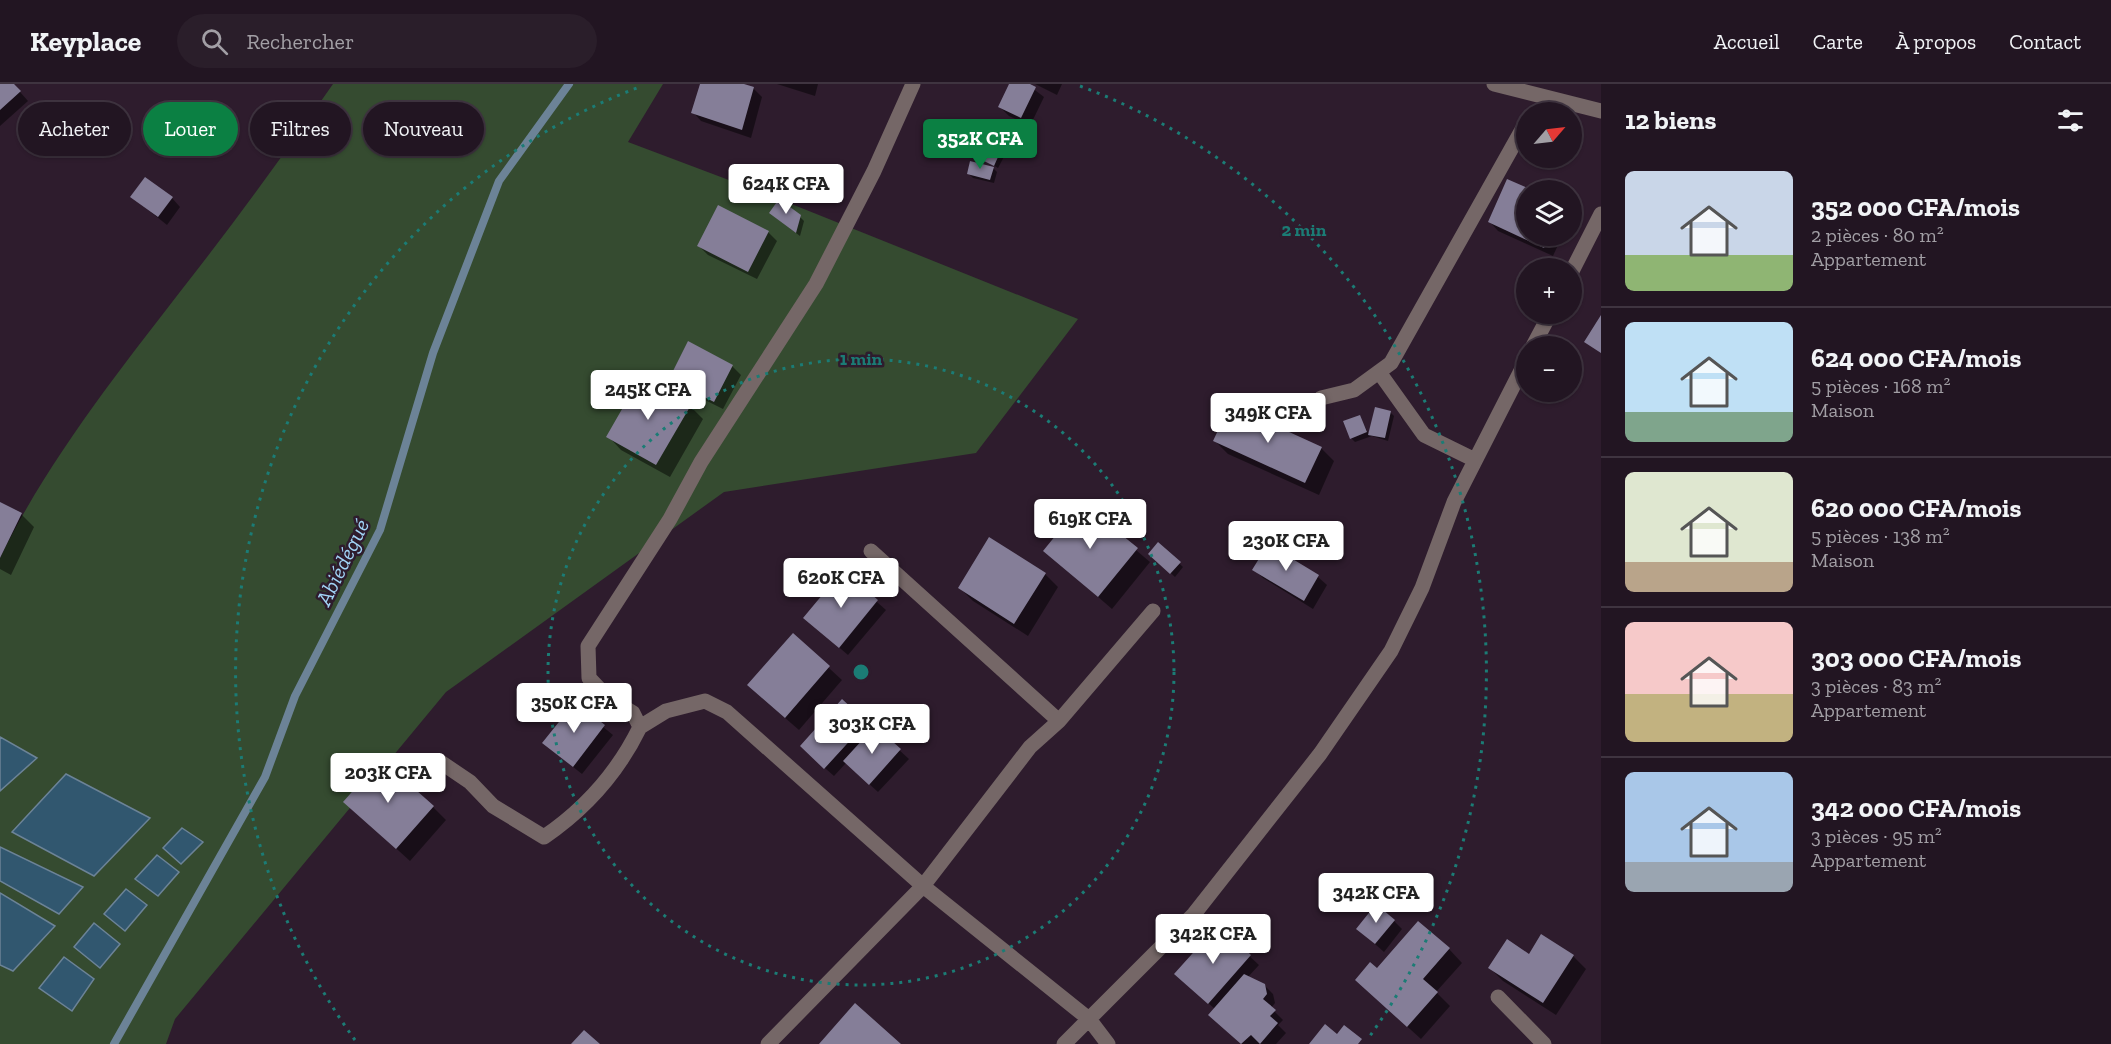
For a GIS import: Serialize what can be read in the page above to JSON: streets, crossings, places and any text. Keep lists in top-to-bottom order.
{
  "water": ["Abiédégué"],
  "north": "top right",
  "page": {
    "header": "Keyplace",
    "search": "Rechercher",
    "nav": [
      "Accueil",
      "Carte",
      "À propos",
      "Contact"
    ],
    "heading": "12 biens",
    "map_buttons": ["+", "−"],
    "chip": [
      "Acheter",
      "Louer",
      "Filtres",
      "Nouveau"
    ],
    "price": [
      "352K CFA",
      "624K CFA",
      "245K CFA",
      "349K CFA",
      "619K CFA",
      "230K CFA",
      "620K CFA",
      "350K CFA",
      "303K CFA",
      "203K CFA",
      "342K CFA",
      "342K CFA"
    ],
    "list": [
      {
        "name": "352 000 CFA/mois",
        "note": "2 pièces · 80 m² · Appartement"
      },
      {
        "name": "624 000 CFA/mois",
        "note": "5 pièces · 168 m² · Maison"
      },
      {
        "name": "620 000 CFA/mois",
        "note": "5 pièces · 138 m² · Maison"
      },
      {
        "name": "303 000 CFA/mois",
        "note": "3 pièces · 83 m² · Appartement"
      },
      {
        "name": "342 000 CFA/mois",
        "note": "3 pièces · 95 m² · Appartement"
      }
    ]
  },
  "rings": ["2 min", "1 min"]
}
